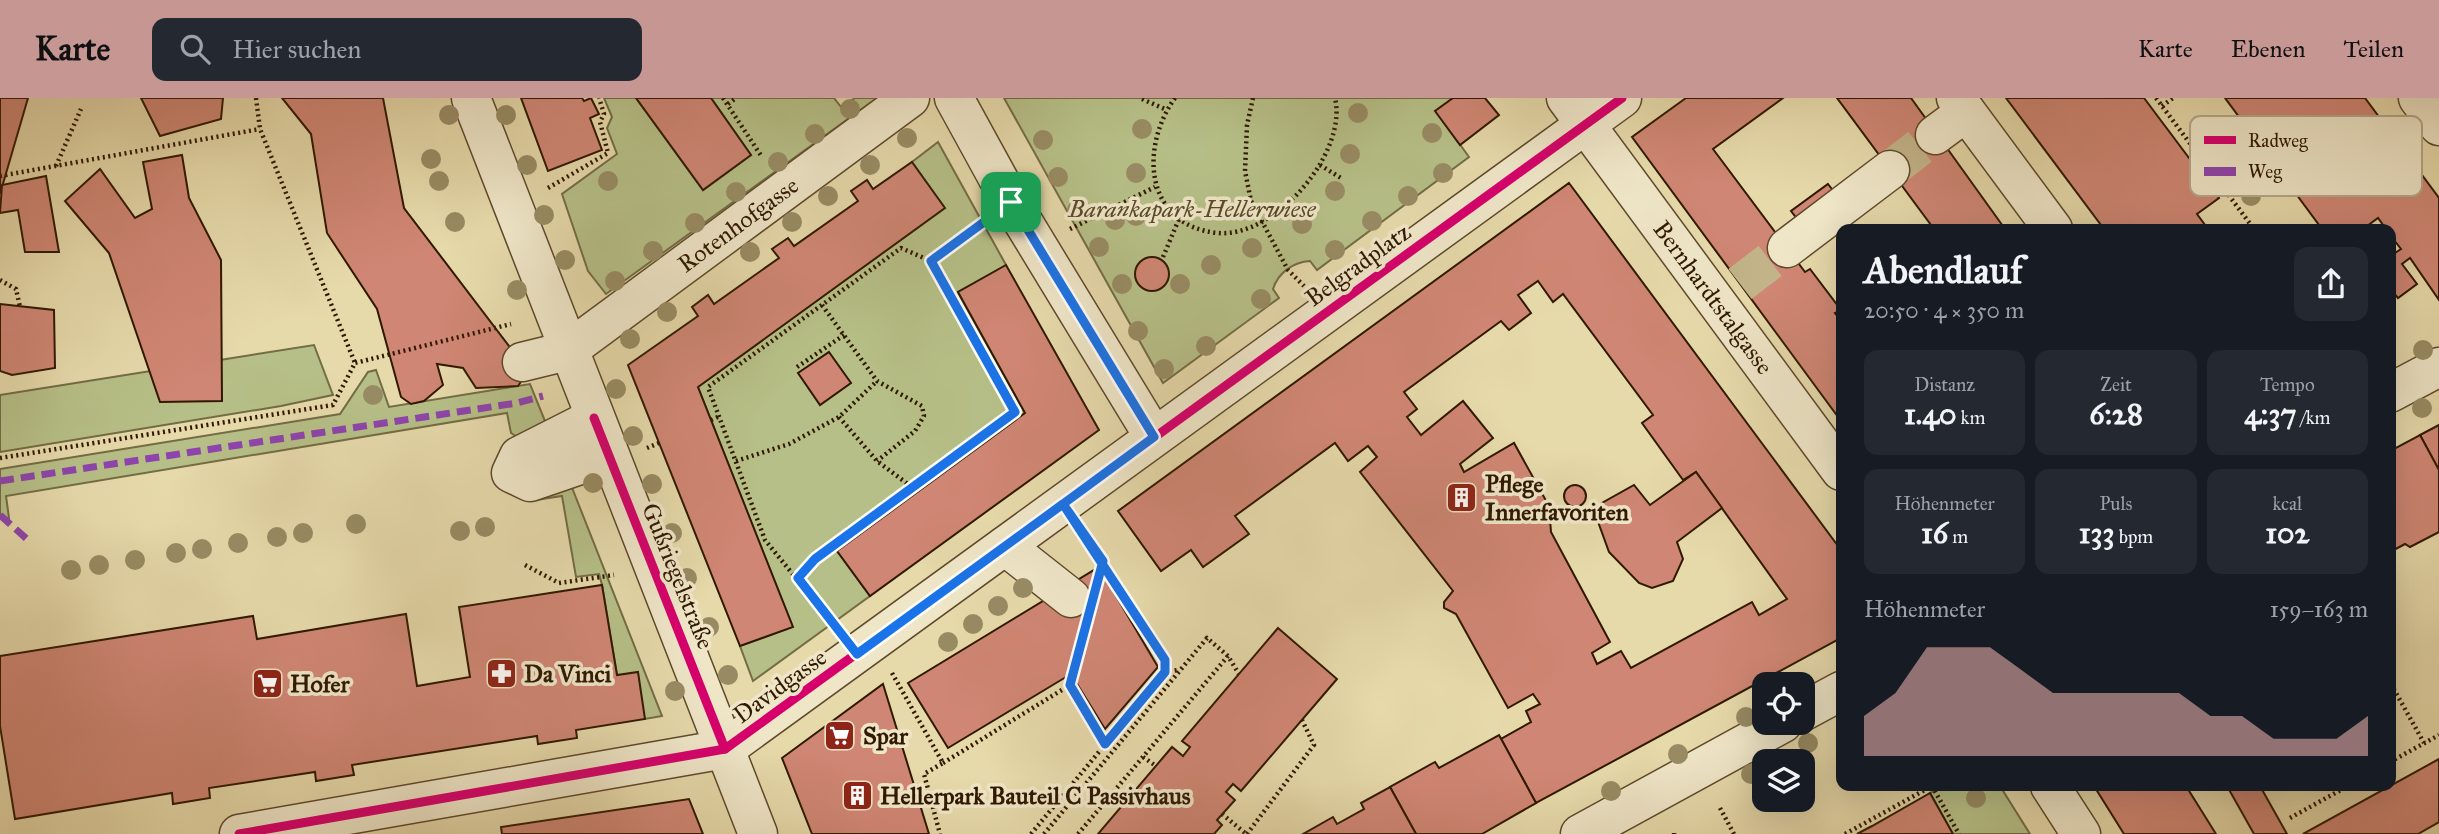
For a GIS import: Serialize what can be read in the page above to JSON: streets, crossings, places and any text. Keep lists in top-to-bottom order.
{
  "streets": {
    "street": [
      "Rotenhofgasse",
      "Belgradplatz",
      "Bernhardtstalgasse",
      "Gußriegelstraße",
      "Davidgasse"
    ]
  },
  "crossings": [
    ["Rotenhofgasse", "Gußriegelstraße"],
    ["Belgradplatz", "Bernhardtstalgasse"],
    ["Belgradplatz", "Davidgasse"],
    ["Gußriegelstraße", "Davidgasse"]
  ],
  "parks": ["Barankapark-Hellerwiese"],
  "places": {
    "building": ["Pflege Innerfavoriten", "Hellerpark Bauteil C Passivhaus"],
    "pharmacy": ["Da Vinci"],
    "supermarket": ["Hofer", "Spar"]
  },
  "legend": ["Radweg", "Weg"],
  "page": {
    "header": "Karte",
    "search": "Hier suchen",
    "nav": ["Karte", "Ebenen", "Teilen"],
    "heading": ["Abendlauf", "20:50 · 4 × 350 m"],
    "stats": [
      ["Distanz", "1.40 km"],
      ["Zeit", "6:28"],
      ["Tempo", "4:37 /km"],
      ["Höhenmeter", "16 m"],
      ["Puls", "133 bpm"],
      ["kcal", "102"]
    ],
    "chart": ["Höhenmeter", "159–163 m"]
  }
}
